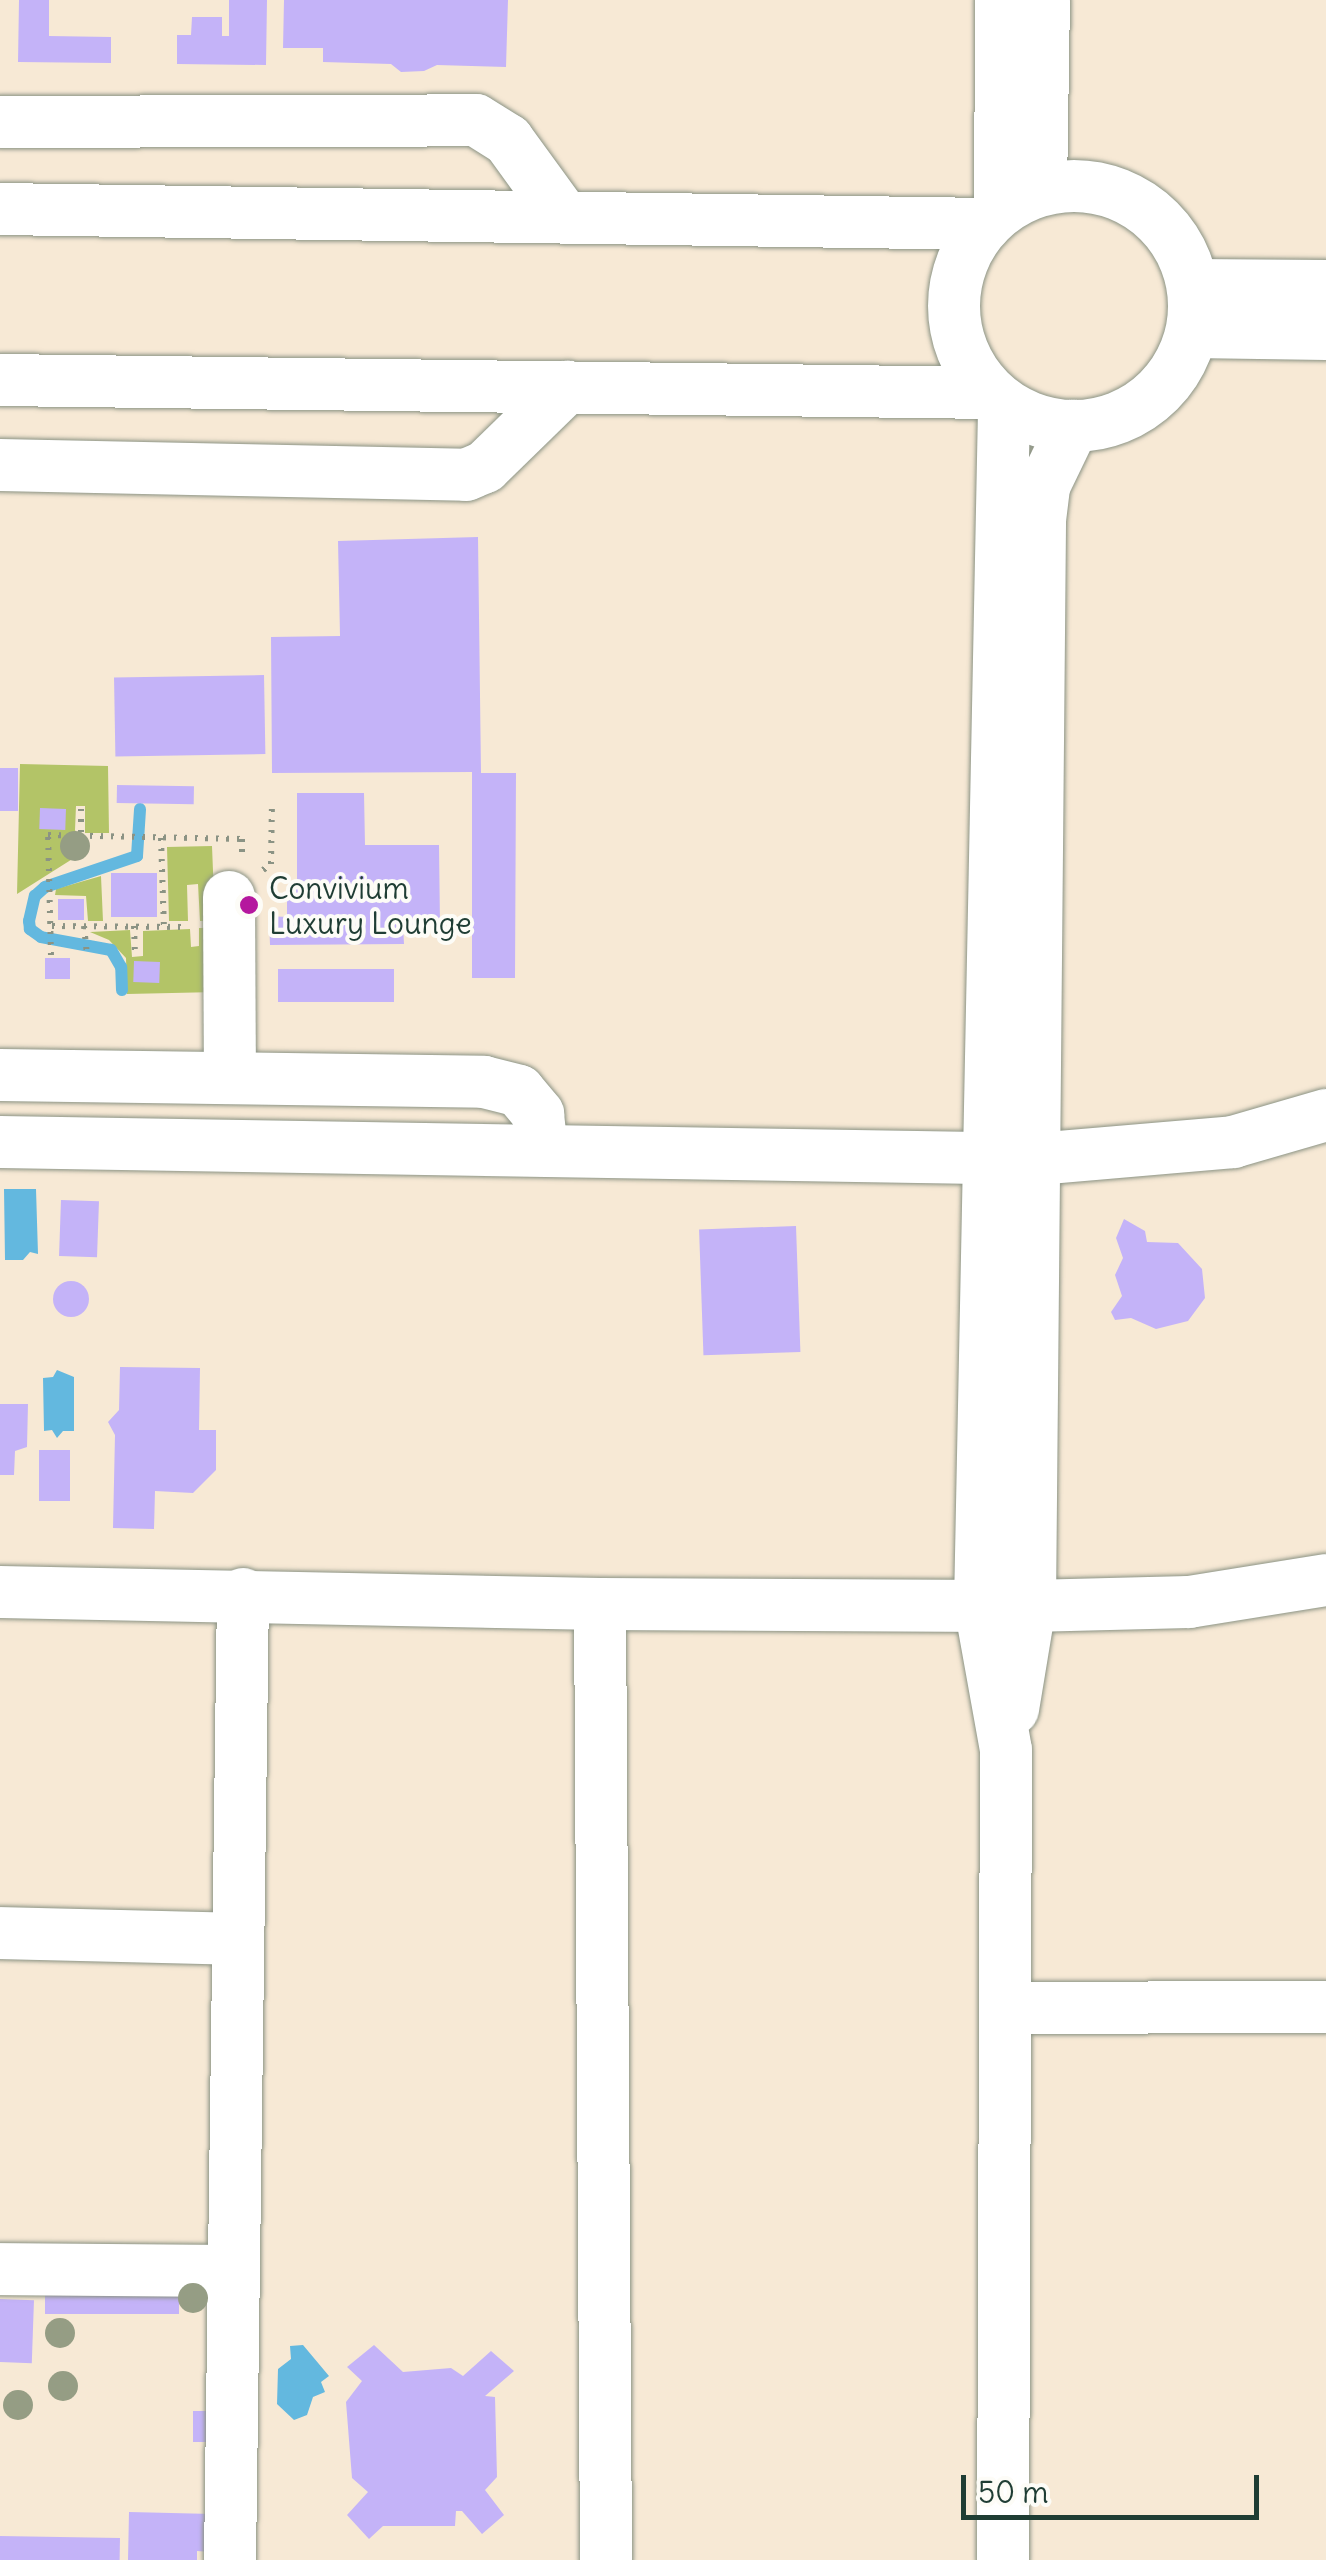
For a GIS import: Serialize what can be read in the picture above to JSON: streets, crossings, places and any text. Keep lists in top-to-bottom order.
{
  "places": ["Convivium Luxury Lounge"],
  "scale_bar": "50 m"
}
